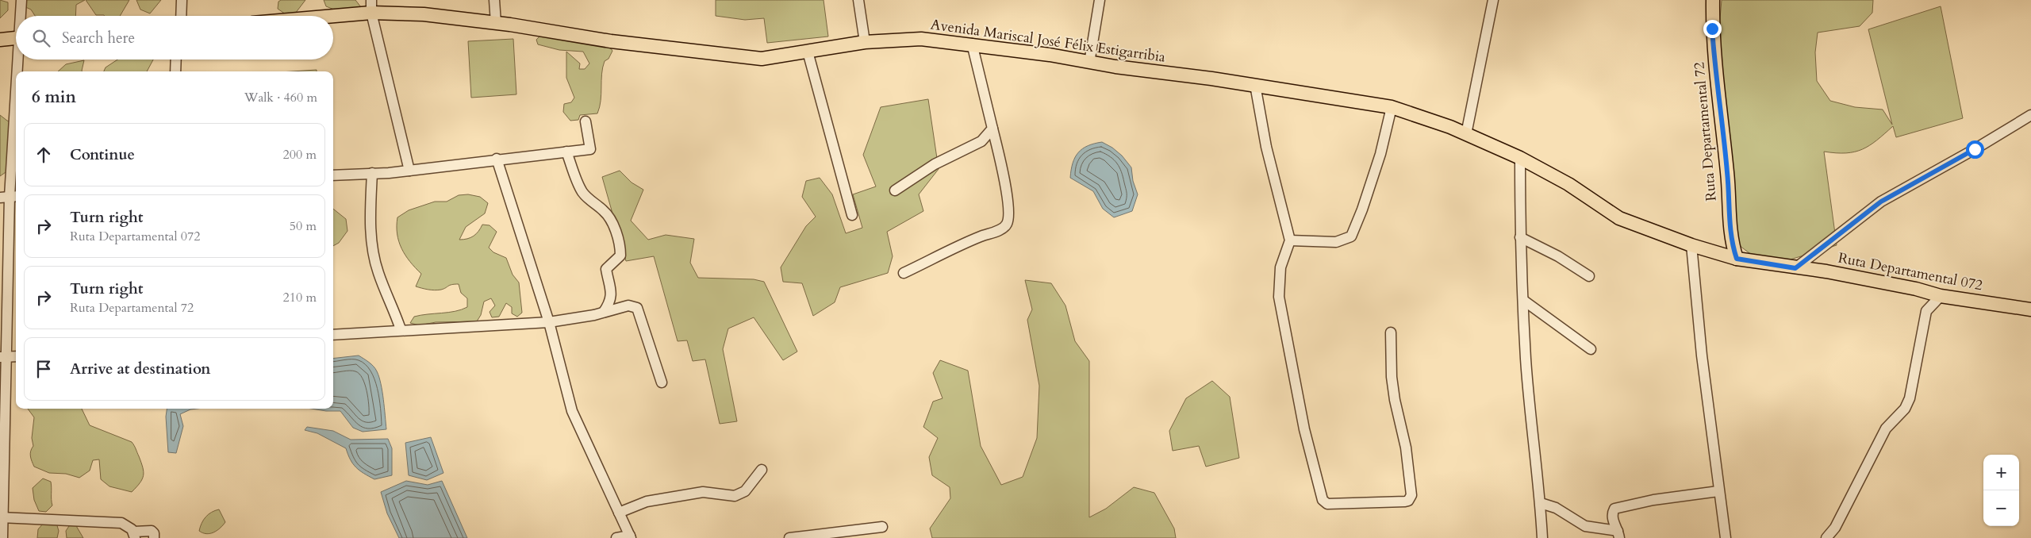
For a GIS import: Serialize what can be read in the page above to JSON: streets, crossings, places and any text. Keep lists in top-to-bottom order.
{
  "streets": {
    "main road": ["Avenida Mariscal José Félix Estigarribia", "Ruta Departamental 72", "Ruta Departamental 072"]
  },
  "crossings": [
    ["Avenida Mariscal José Félix Estigarribia", "Ruta Departamental 72"],
    ["Avenida Mariscal José Félix Estigarribia", "Ruta Departamental 072"],
    ["Ruta Departamental 72", "Ruta Departamental 072"]
  ],
  "page": {
    "search": "Search here",
    "heading": ["6 min", "Walk · 460 m"],
    "list": [
      ["Continue", "200 m"],
      ["Turn right", "Ruta Departamental 072", "50 m"],
      ["Turn right", "Ruta Departamental 72", "210 m"],
      "Arrive at destination"
    ],
    "map_buttons": ["+", "−"]
  }
}
